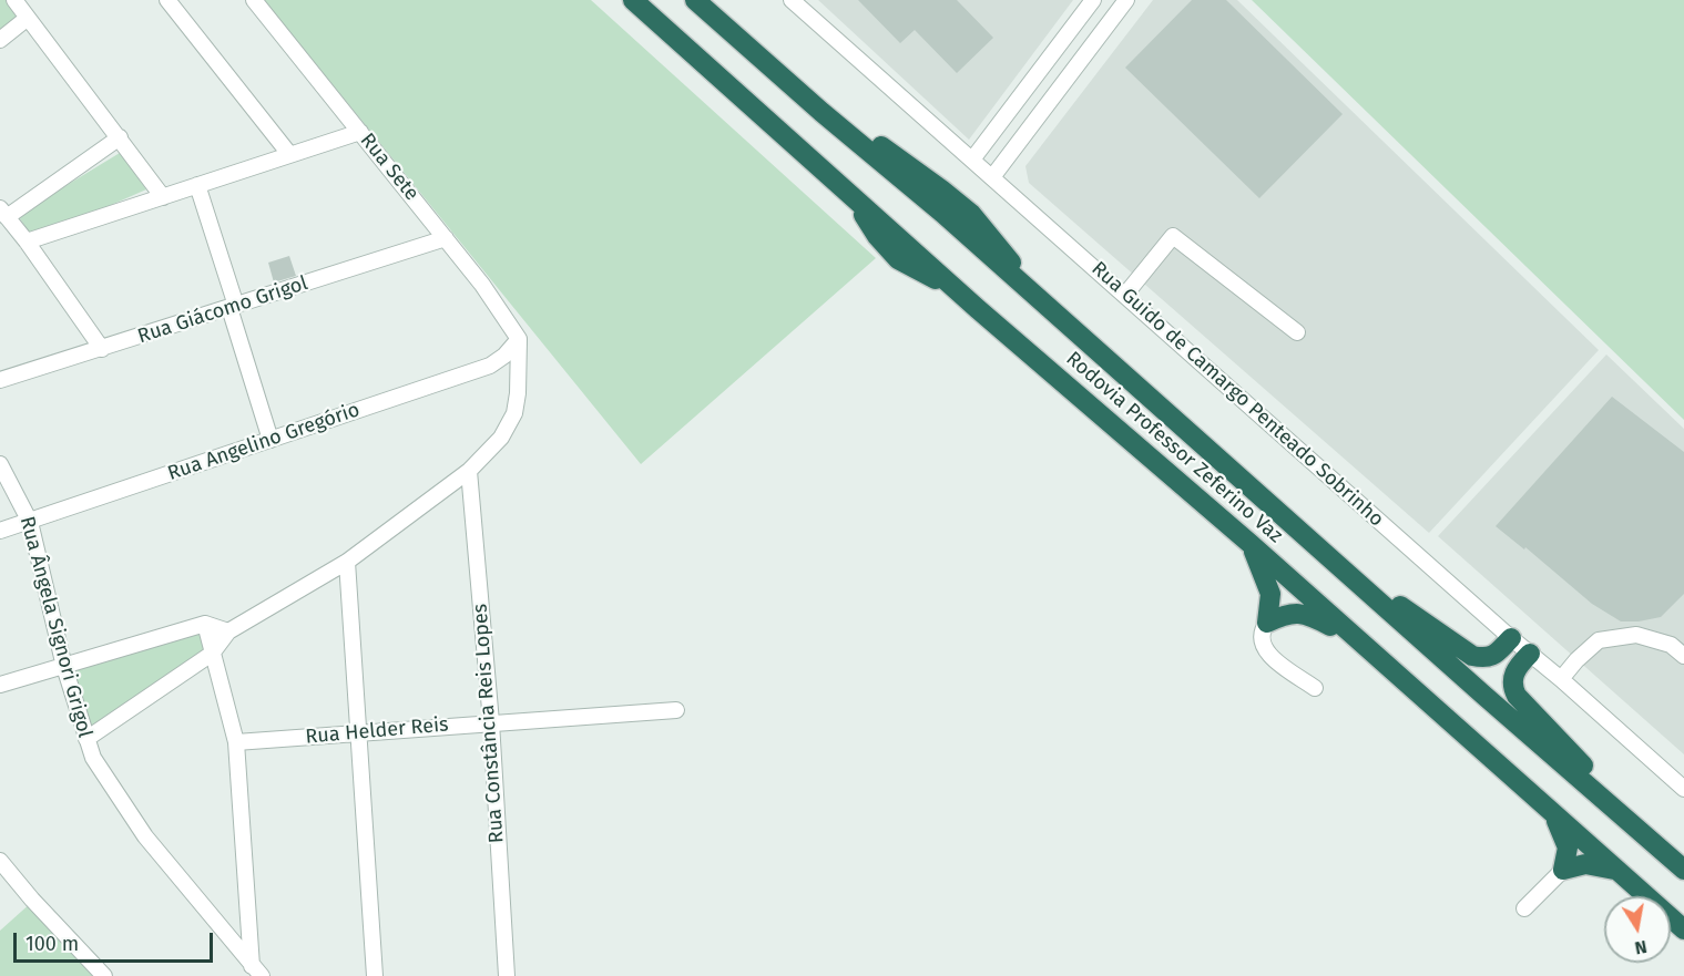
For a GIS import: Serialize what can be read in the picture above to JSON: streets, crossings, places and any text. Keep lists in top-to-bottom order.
{
  "streets": {
    "highway": ["Rodovia Professor Zeferino Vaz"],
    "street": [
      "Rua Sete",
      "Rua Giácomo Grigol",
      "Rua Guido de Camargo Penteado Sobrinho",
      "Rua Angelino Gregório",
      "Rua Ângela Signori Grigol",
      "Rua Constância Reis Lopes",
      "Rua Helder Reis"
    ]
  },
  "crossings": [
    ["Rua Sete", "Rua Giácomo Grigol"],
    ["Rua Sete", "Rua Angelino Gregório"],
    ["Rua Angelino Gregório", "Rua Ângela Signori Grigol"],
    ["Rua Constância Reis Lopes", "Rua Helder Reis"]
  ],
  "scale_bar": "100 m",
  "north": "bottom"
}
